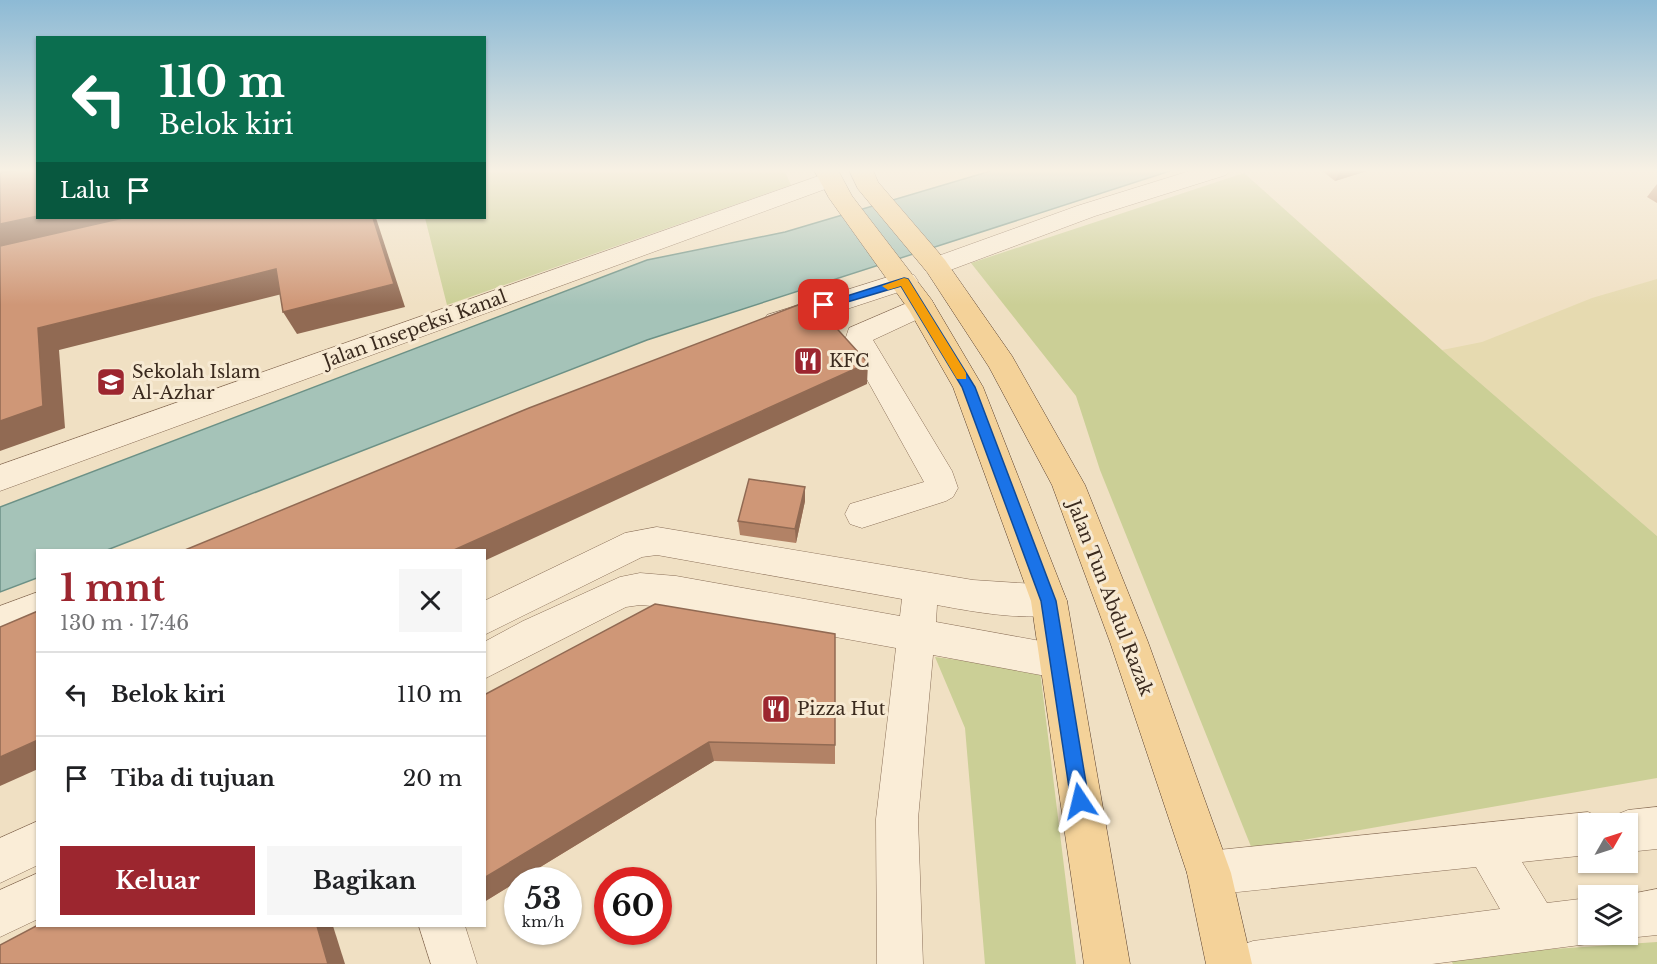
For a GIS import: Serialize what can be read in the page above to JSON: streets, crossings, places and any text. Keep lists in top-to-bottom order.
{
  "streets": {
    "main road": ["Jalan Tun Abdul Razak"],
    "street": ["Jalan Insepeksi Kanal"]
  },
  "places": {
    "restaurant": ["KFC", "Pizza Hut"],
    "school or university": ["Sekolah Islam Al-Azhar"]
  },
  "north": "top right",
  "page": {
    "turn": ["110 m", "Belok kiri"],
    "then": "Lalu",
    "heading": ["1 mnt", "130 m · 17:46"],
    "list": [
      {
        "name": "Belok kiri",
        "value": "110 m"
      },
      {
        "name": "Tiba di tujuan",
        "value": "20 m"
      }
    ],
    "buttons": ["Keluar", "Bagikan"],
    "speed": "53 km/h",
    "limit": "60"
  }
}
